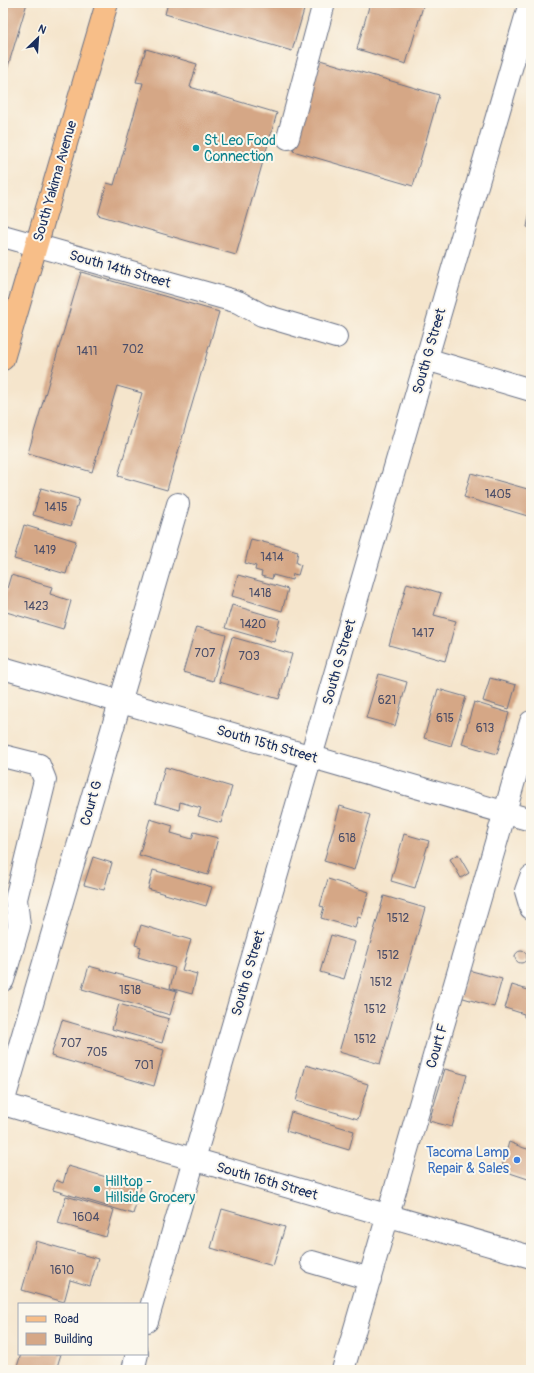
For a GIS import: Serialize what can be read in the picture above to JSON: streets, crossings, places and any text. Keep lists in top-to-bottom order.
{
  "streets": {
    "main road": ["South Yakima Avenue"],
    "street": [
      "South 14th Street",
      "South G Street",
      "South 15th Street",
      "Court G",
      "Court F",
      "South 16th Street"
    ]
  },
  "crossings": [
    ["South Yakima Avenue", "South 14th Street"],
    ["South G Street", "South 15th Street"],
    ["South G Street", "South 16th Street"],
    ["South 15th Street", "Court G"],
    ["South 15th Street", "Court F"],
    ["Court G", "South 16th Street"],
    ["Court F", "South 16th Street"]
  ],
  "places": ["St Leo Food Connection", "Tacoma Lamp Repair & Sales", "Hilltop - Hillside Grocery"],
  "house_numbers": [
    "702",
    "1411",
    "1405",
    "1415",
    "1419",
    "1414",
    "1418",
    "1423",
    "1420",
    "1417",
    "707",
    "703",
    "621",
    "615",
    "613",
    "618",
    "1512",
    "1512",
    "1512",
    "1518",
    "1512",
    "1512",
    "707",
    "705",
    "701",
    "1604",
    "1610"
  ],
  "legend": ["Road", "Building"],
  "north": "top right"
}
